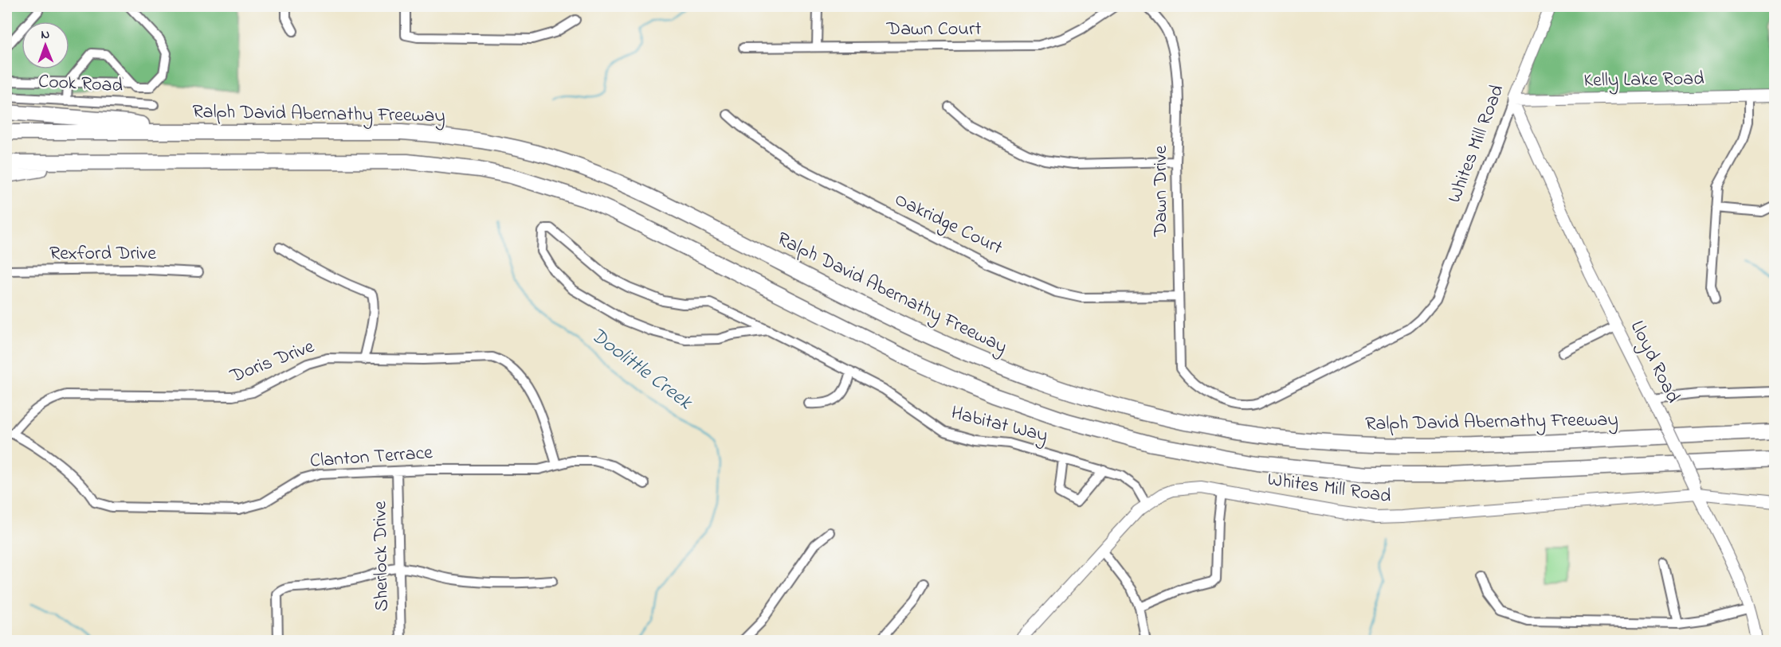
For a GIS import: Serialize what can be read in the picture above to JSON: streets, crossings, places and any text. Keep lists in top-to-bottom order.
{
  "streets": {
    "highway": ["Ralph David Abernathy Freeway"],
    "street": [
      "Dawn Court",
      "Kelly Lake Road",
      "Cook Road",
      "Whites Mill Road",
      "Dawn Drive",
      "Oakridge Court",
      "Rexford Drive",
      "Doris Drive",
      "Lloyd Road",
      "Habitat Way",
      "Clanton Terrace",
      "Sherlock Drive"
    ]
  },
  "crossings": [
    ["Kelly Lake Road", "Whites Mill Road"],
    ["Kelly Lake Road", "Lloyd Road"],
    ["Whites Mill Road", "Dawn Drive"],
    ["Whites Mill Road", "Lloyd Road"],
    ["Whites Mill Road", "Habitat Way"],
    ["Dawn Drive", "Oakridge Court"],
    ["Doris Drive", "Clanton Terrace"],
    ["Clanton Terrace", "Sherlock Drive"]
  ],
  "water": ["Doolittle Creek"],
  "north": "top"
}
